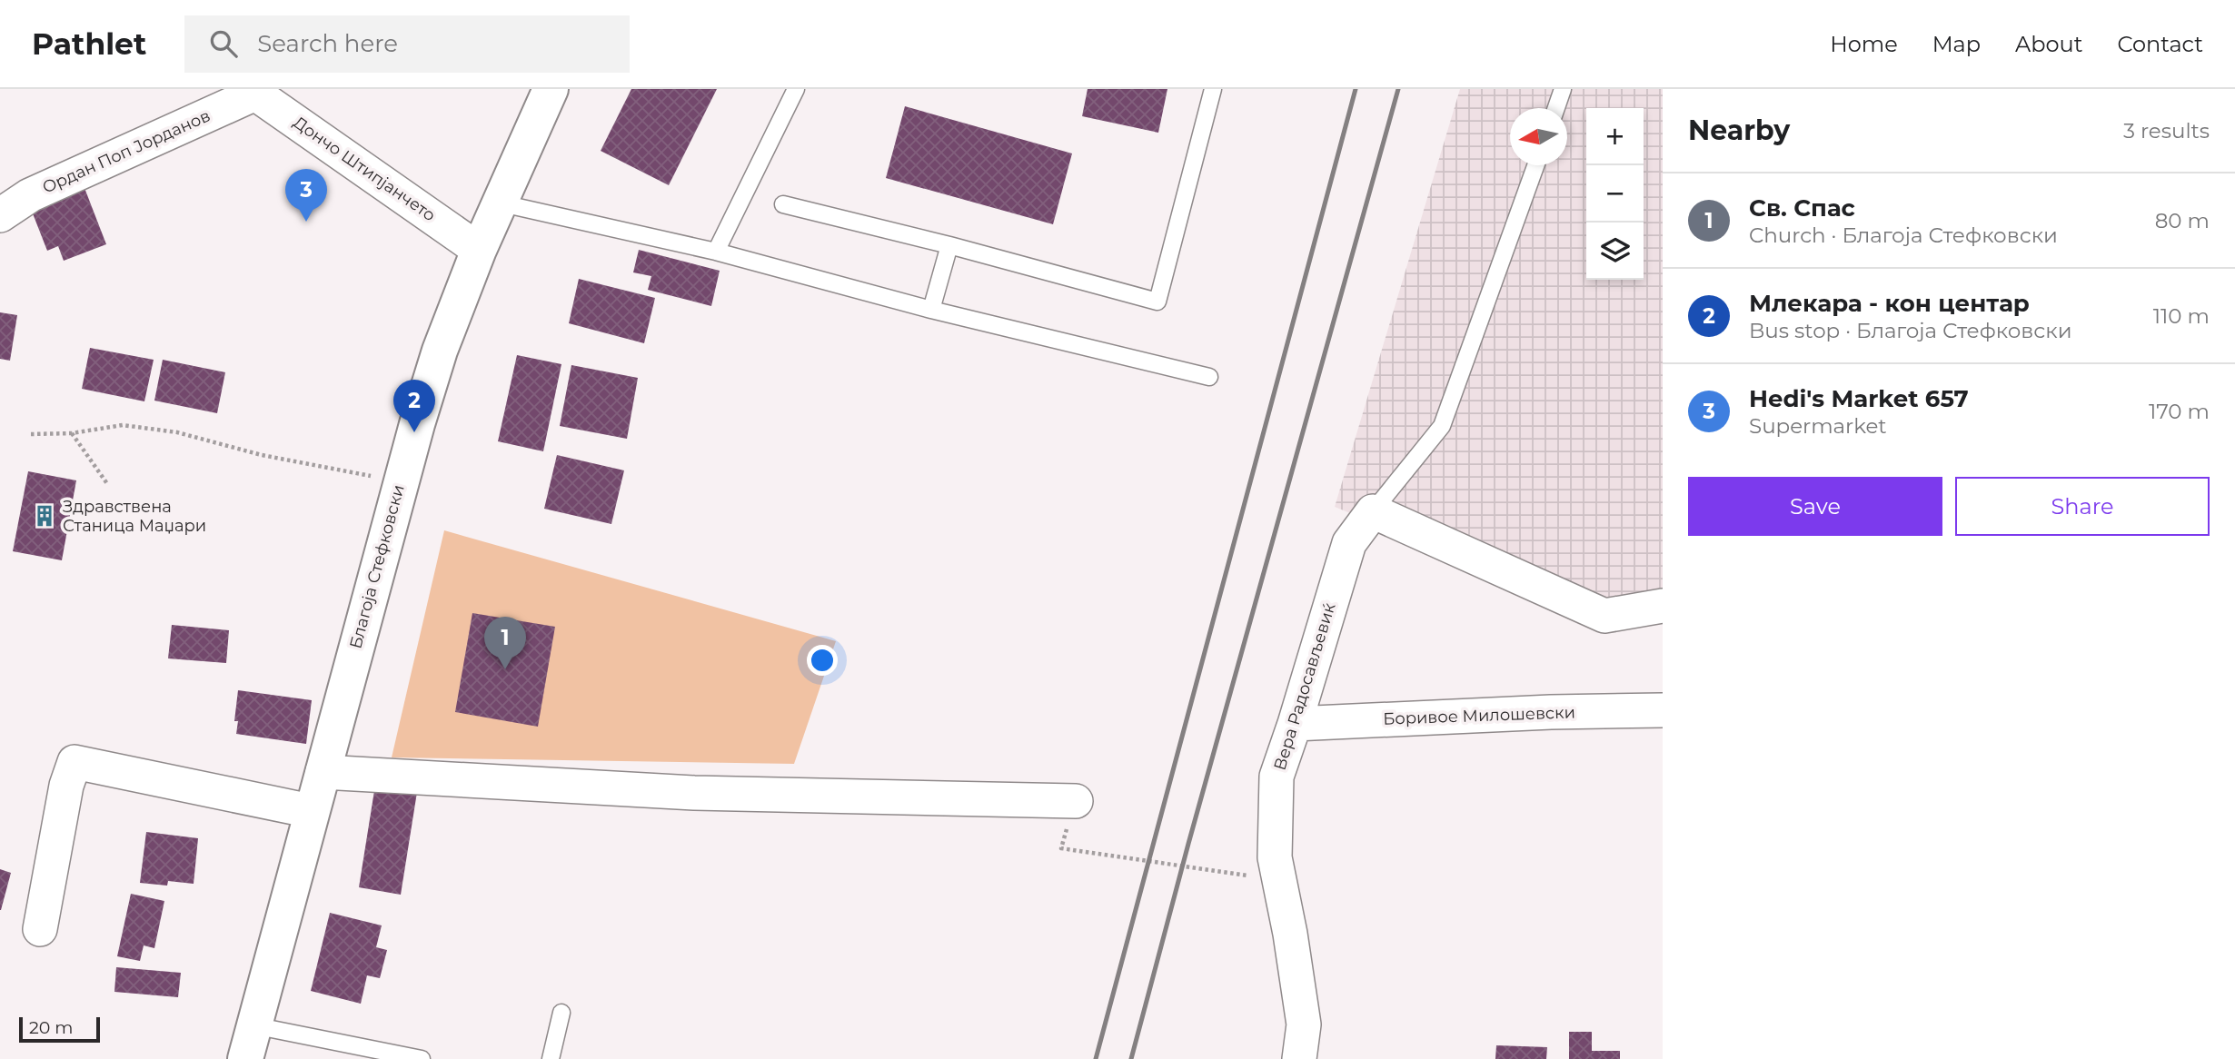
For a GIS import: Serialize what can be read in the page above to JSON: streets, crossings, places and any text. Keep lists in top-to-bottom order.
{
  "streets": {
    "main road": ["Благоја Стефковски"],
    "street": [
      "Ордан Поп Јорданов",
      "Дончо Штипјанчето",
      "Вера Радосављевиќ",
      "Боривое Милошевски"
    ]
  },
  "crossings": [
    ["Ордан Поп Јорданов", "Дончо Штипјанчето"],
    ["Дончо Штипјанчето", "Благоја Стефковски"],
    ["Вера Радосављевиќ", "Боривое Милошевски"]
  ],
  "places": {
    "building": ["Здравствена Станица Маџари"]
  },
  "scale_bar": "20 m",
  "north": "left",
  "page": {
    "header": "Pathlet",
    "search": "Search here",
    "nav": [
      "Home",
      "Map",
      "About",
      "Contact"
    ],
    "heading": ["Nearby", "3 results"],
    "map_buttons": ["+", "−"],
    "pins": ["3", "2", "1"],
    "list": [
      {
        "mark": "1",
        "name": "Св. Спас",
        "note": "Church · Благоја Стефковски",
        "value": "80 m"
      },
      {
        "mark": "2",
        "name": "Млекара - кон центар",
        "note": "Bus stop · Благоја Стефковски",
        "value": "110 m"
      },
      {
        "mark": "3",
        "name": "Hedi's Market 657",
        "note": "Supermarket",
        "value": "170 m"
      }
    ],
    "buttons": ["Save", "Share"],
    "scale": "20 m"
  }
}
